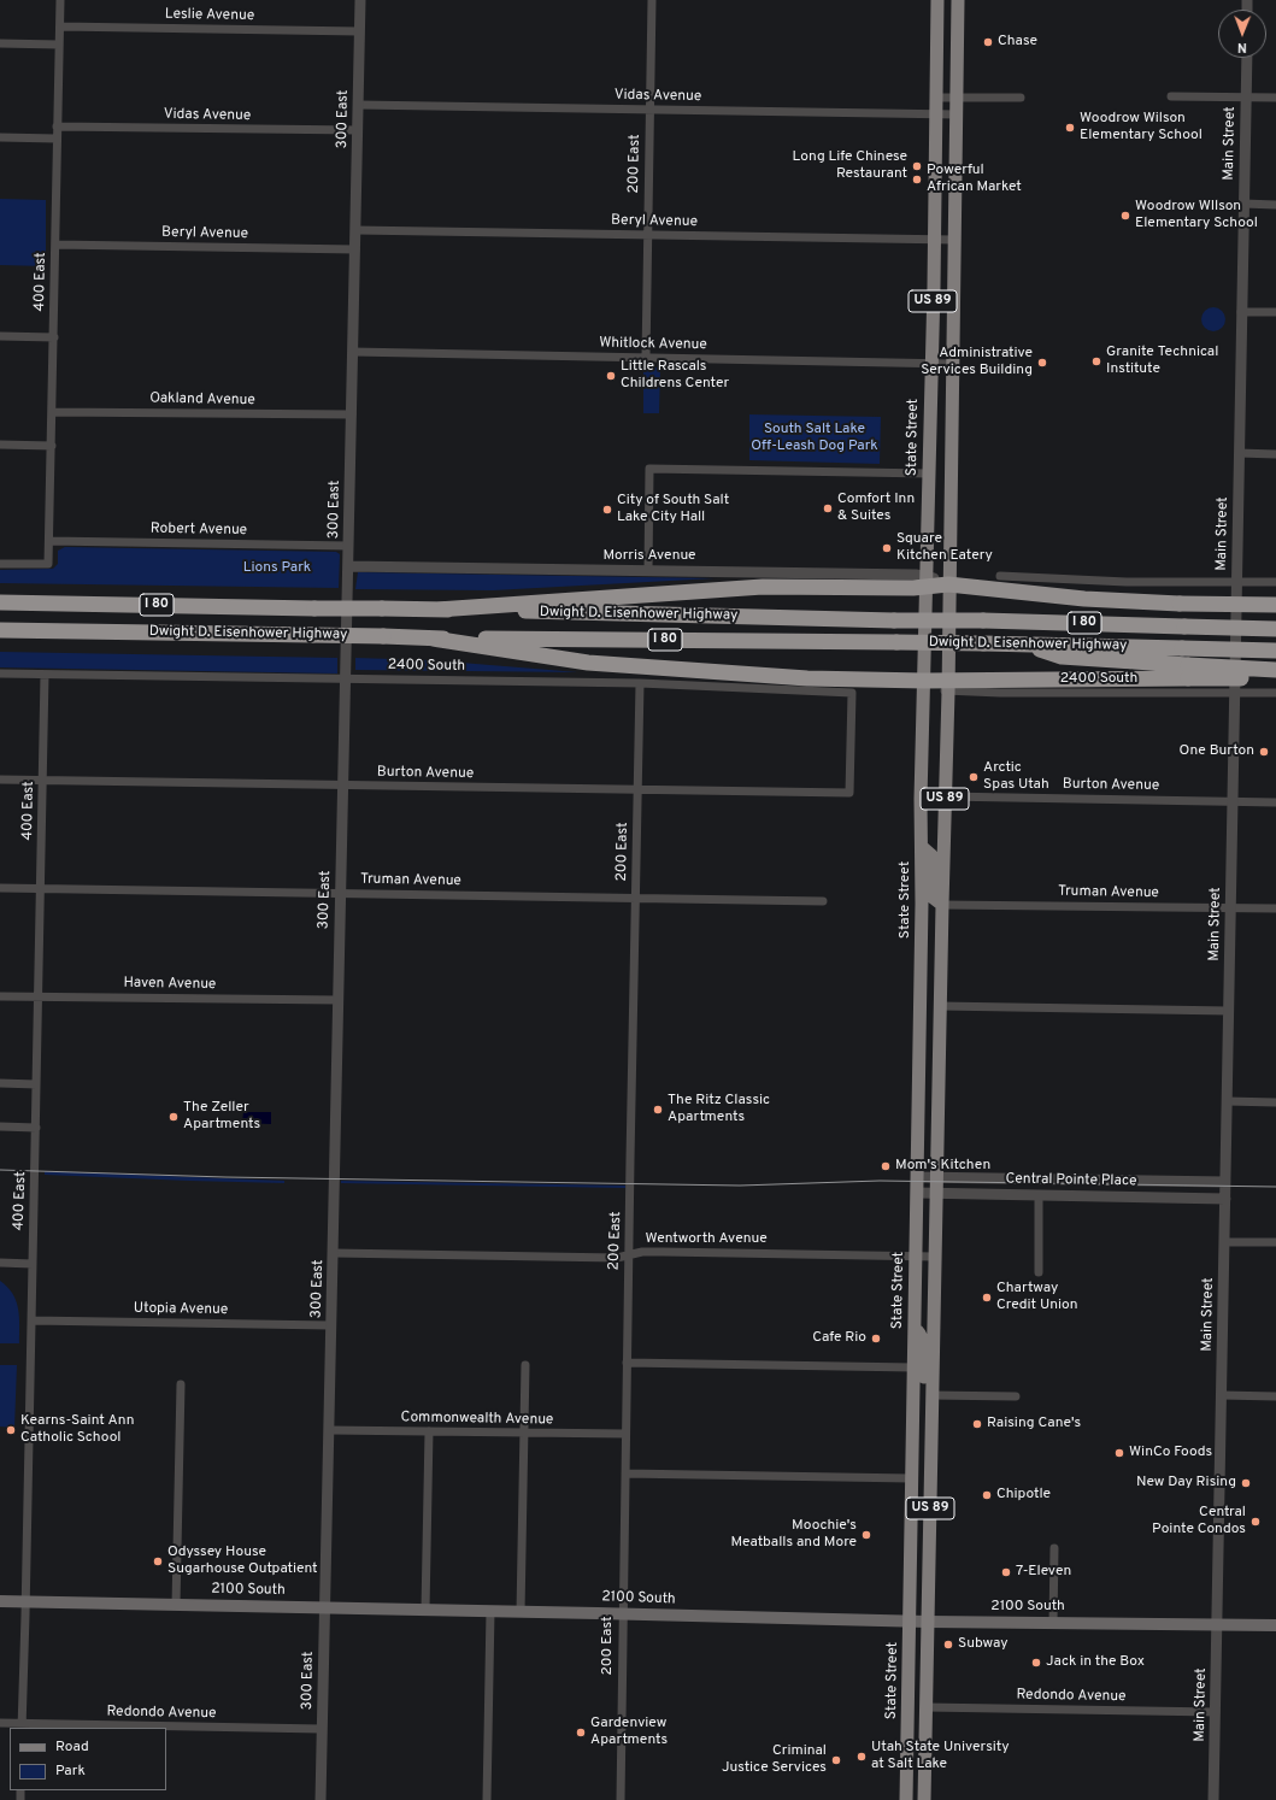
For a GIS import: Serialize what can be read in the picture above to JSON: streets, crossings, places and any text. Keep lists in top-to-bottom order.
{
  "streets": {
    "highway": ["I 80", "Dwight D. Eisenhower Highway"],
    "main road": ["US 89", "State Street", "2100 South"],
    "street": [
      "Leslie Avenue",
      "Vidas Avenue",
      "300 East",
      "Main Street",
      "200 East",
      "Beryl Avenue",
      "400 East",
      "Whitlock Avenue",
      "Oakland Avenue",
      "Robert Avenue",
      "Morris Avenue",
      "2400 South",
      "Burton Avenue",
      "Truman Avenue",
      "Haven Avenue",
      "Central Pointe Place",
      "Wentworth Avenue",
      "Utopia Avenue",
      "Commonwealth Avenue",
      "Redondo Avenue"
    ]
  },
  "crossings": [
    ["Leslie Avenue", "300 East"],
    ["Leslie Avenue", "400 East"],
    ["Vidas Avenue", "300 East"],
    ["Vidas Avenue", "200 East"],
    ["Vidas Avenue", "400 East"],
    ["Vidas Avenue", "US 89"],
    ["Vidas Avenue", "State Street"],
    ["300 East", "Beryl Avenue"],
    ["300 East", "Whitlock Avenue"],
    ["300 East", "Oakland Avenue"],
    ["300 East", "Robert Avenue"],
    ["300 East", "Morris Avenue"],
    ["300 East", "2400 South"],
    ["300 East", "Burton Avenue"],
    ["300 East", "Truman Avenue"],
    ["300 East", "Haven Avenue"],
    ["300 East", "Wentworth Avenue"],
    ["300 East", "Utopia Avenue"],
    ["300 East", "Commonwealth Avenue"],
    ["300 East", "2100 South"],
    ["300 East", "Redondo Avenue"],
    ["Main Street", "2400 South"],
    ["Main Street", "Burton Avenue"],
    ["Main Street", "Truman Avenue"],
    ["Main Street", "Central Pointe Place"],
    ["Main Street", "2100 South"],
    ["Main Street", "Redondo Avenue"],
    ["200 East", "Beryl Avenue"],
    ["200 East", "Whitlock Avenue"],
    ["200 East", "2400 South"],
    ["200 East", "Burton Avenue"],
    ["200 East", "Truman Avenue"],
    ["200 East", "Wentworth Avenue"],
    ["200 East", "Commonwealth Avenue"],
    ["200 East", "2100 South"],
    ["Beryl Avenue", "400 East"],
    ["Beryl Avenue", "US 89"],
    ["Beryl Avenue", "State Street"],
    ["400 East", "Oakland Avenue"],
    ["400 East", "Robert Avenue"],
    ["400 East", "2400 South"],
    ["400 East", "Burton Avenue"],
    ["400 East", "Truman Avenue"],
    ["400 East", "Haven Avenue"],
    ["400 East", "Utopia Avenue"],
    ["400 East", "2100 South"],
    ["400 East", "Redondo Avenue"],
    ["US 89", "Whitlock Avenue"],
    ["US 89", "2400 South"],
    ["US 89", "Burton Avenue"],
    ["US 89", "Truman Avenue"],
    ["US 89", "Central Pointe Place"],
    ["US 89", "Wentworth Avenue"],
    ["US 89", "2100 South"],
    ["US 89", "Redondo Avenue"],
    ["Whitlock Avenue", "State Street"],
    ["State Street", "Morris Avenue"],
    ["State Street", "Central Pointe Place"],
    ["State Street", "Wentworth Avenue"],
    ["State Street", "2100 South"],
    ["2400 South", "Burton Avenue"]
  ],
  "parks": ["South Salt Lake Off-Leash Dog Park", "Lions Park"],
  "places": [
    "Chase",
    "Woodrow Wilson Elementary School",
    "Long Life Chinese Restaurant",
    "Powerful African Market",
    "Woodrow WIlson Elementary School",
    "Granite Technical Institute",
    "Administrative Services Building",
    "Little Rascals Childrens Center",
    "Comfort Inn & Suites",
    "City of South Salt Lake City Hall",
    "Square Kitchen Eatery",
    "One Burton",
    "Arctic Spas Utah",
    "The Ritz Classic Apartments",
    "The Zeller Apartments",
    "Mom's Kitchen",
    "Chartway Credit Union",
    "Cafe Rio",
    "Raising Cane's",
    "Kearns-Saint Ann Catholic School",
    "WinCo Foods",
    "New Day Rising",
    "Chipotle",
    "Central Pointe Condos",
    "Moochie's Meatballs and More",
    "Odyssey House Sugarhouse Outpatient",
    "7-Eleven",
    "Subway",
    "Jack in the Box",
    "Gardenview Apartments",
    "Utah State University at Salt Lake",
    "Criminal Justice Services"
  ],
  "legend": ["Road", "Park"],
  "north": "bottom"
}
